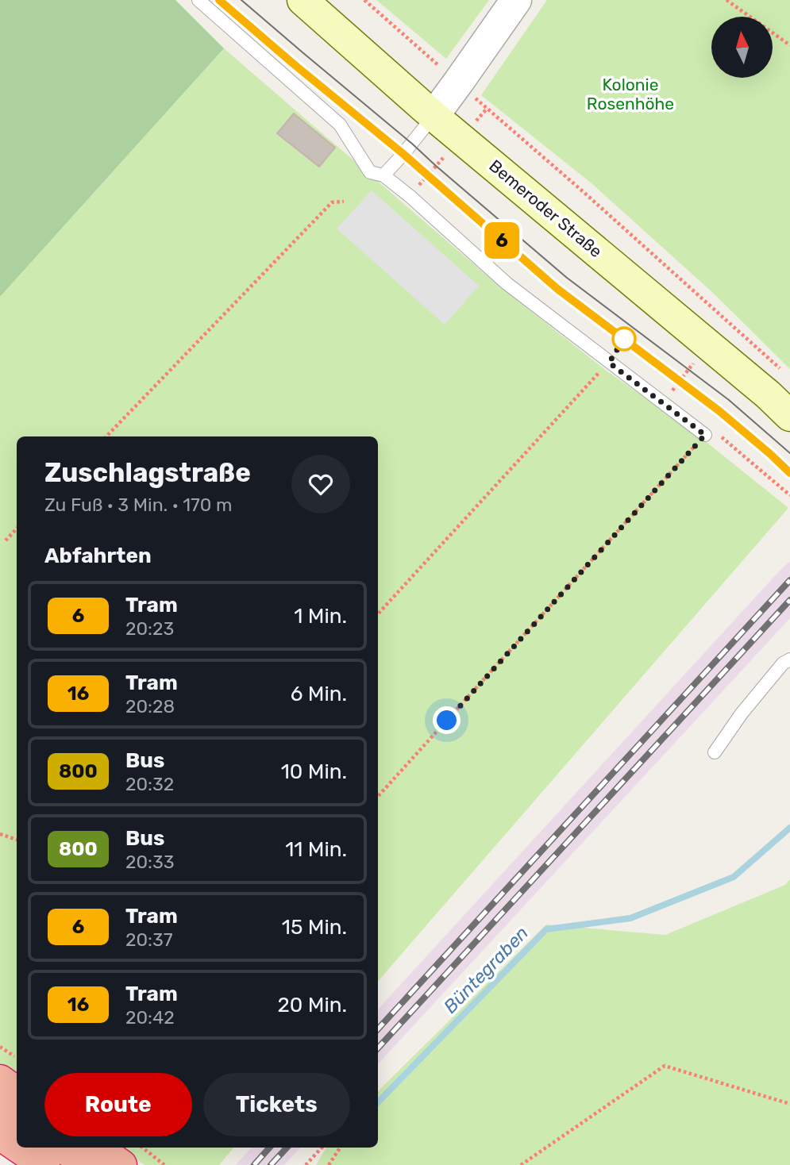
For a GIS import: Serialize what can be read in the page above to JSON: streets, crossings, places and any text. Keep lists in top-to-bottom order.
{
  "streets": {
    "main road": ["Bemeroder Straße"]
  },
  "water": ["Büntegraben"],
  "parks": ["Kolonie Rosenhöhe"],
  "lines": ["tram line 6"],
  "north": "top",
  "page": {
    "on_map": "6",
    "heading": [
      ["Zuschlagstraße", "Zu Fuß · 3 Min. · 170 m"],
      "Abfahrten"
    ],
    "list": [
      {
        "mark": "6",
        "name": "Tram",
        "note": "20:23",
        "value": "1 Min."
      },
      {
        "mark": "16",
        "name": "Tram",
        "note": "20:28",
        "value": "6 Min."
      },
      {
        "mark": "800",
        "name": "Bus",
        "note": "20:32",
        "value": "10 Min."
      },
      {
        "mark": "800",
        "name": "Bus",
        "note": "20:33",
        "value": "11 Min."
      },
      {
        "mark": "6",
        "name": "Tram",
        "note": "20:37",
        "value": "15 Min."
      },
      {
        "mark": "16",
        "name": "Tram",
        "note": "20:42",
        "value": "20 Min."
      }
    ],
    "buttons": ["Route", "Tickets"]
  }
}
